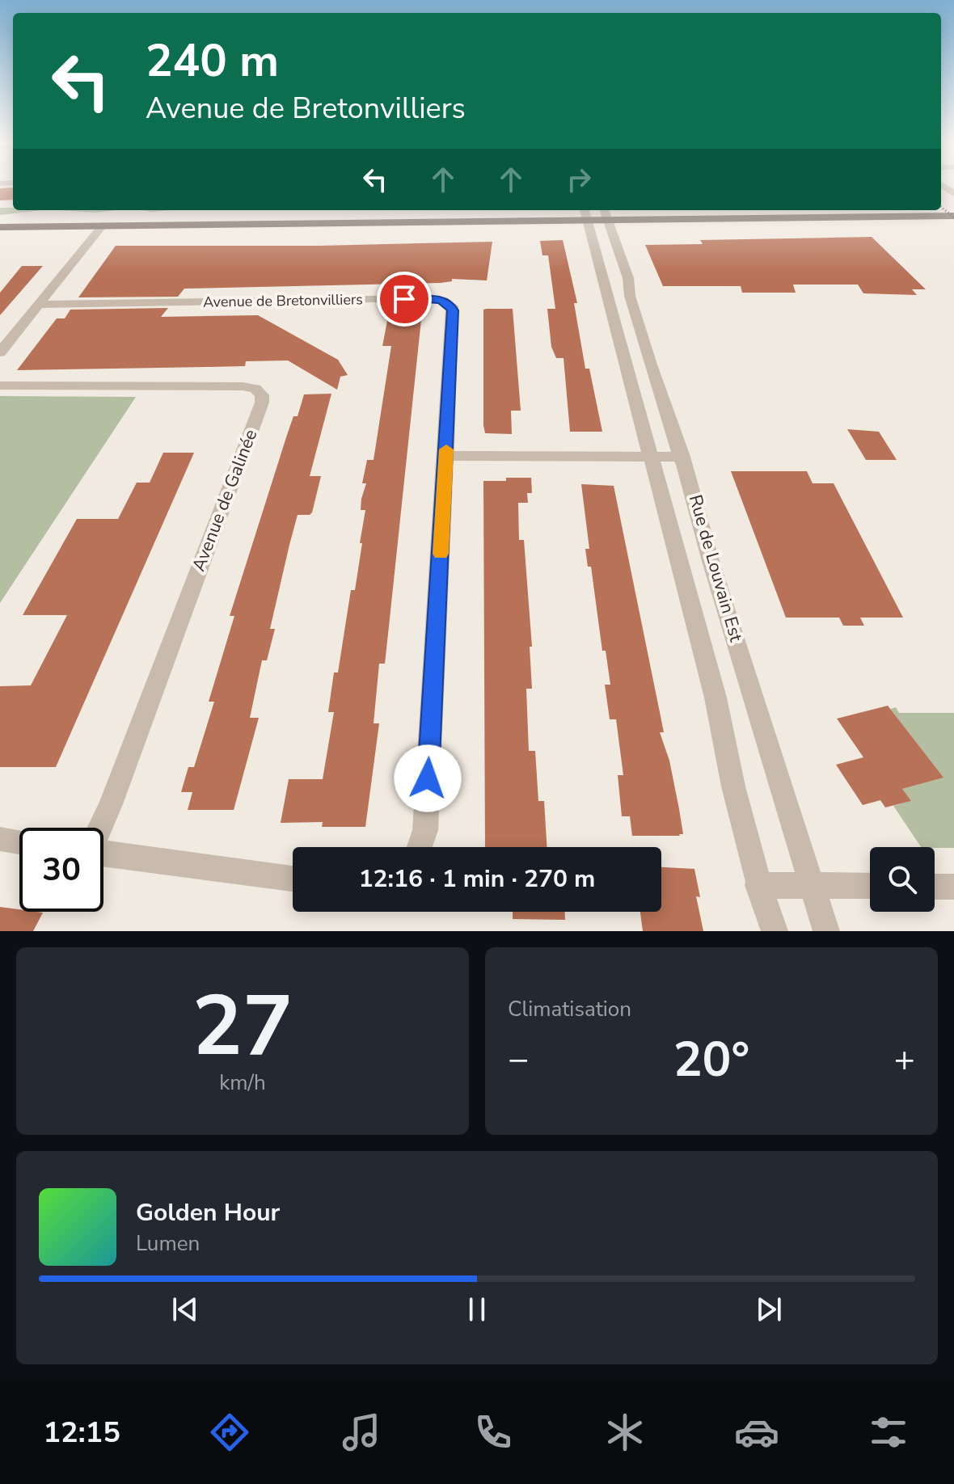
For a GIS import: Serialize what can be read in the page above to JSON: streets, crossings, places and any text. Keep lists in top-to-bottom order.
{
  "streets": {
    "street": ["Avenue de Bretonvilliers", "Avenue de Galinée", "Rue de Louvain Est"]
  },
  "page": {
    "turn": ["240 m", "Avenue de Bretonvilliers"],
    "limit": "30",
    "trip": "12:16 · 1 min · 270 m",
    "tile": [
      ["27", "km/h"],
      "Climatisation"
    ],
    "heat": ["−", "20°", "+"],
    "song": ["Golden Hour", "Lumen"],
    "tabs": "12:15"
  }
}
